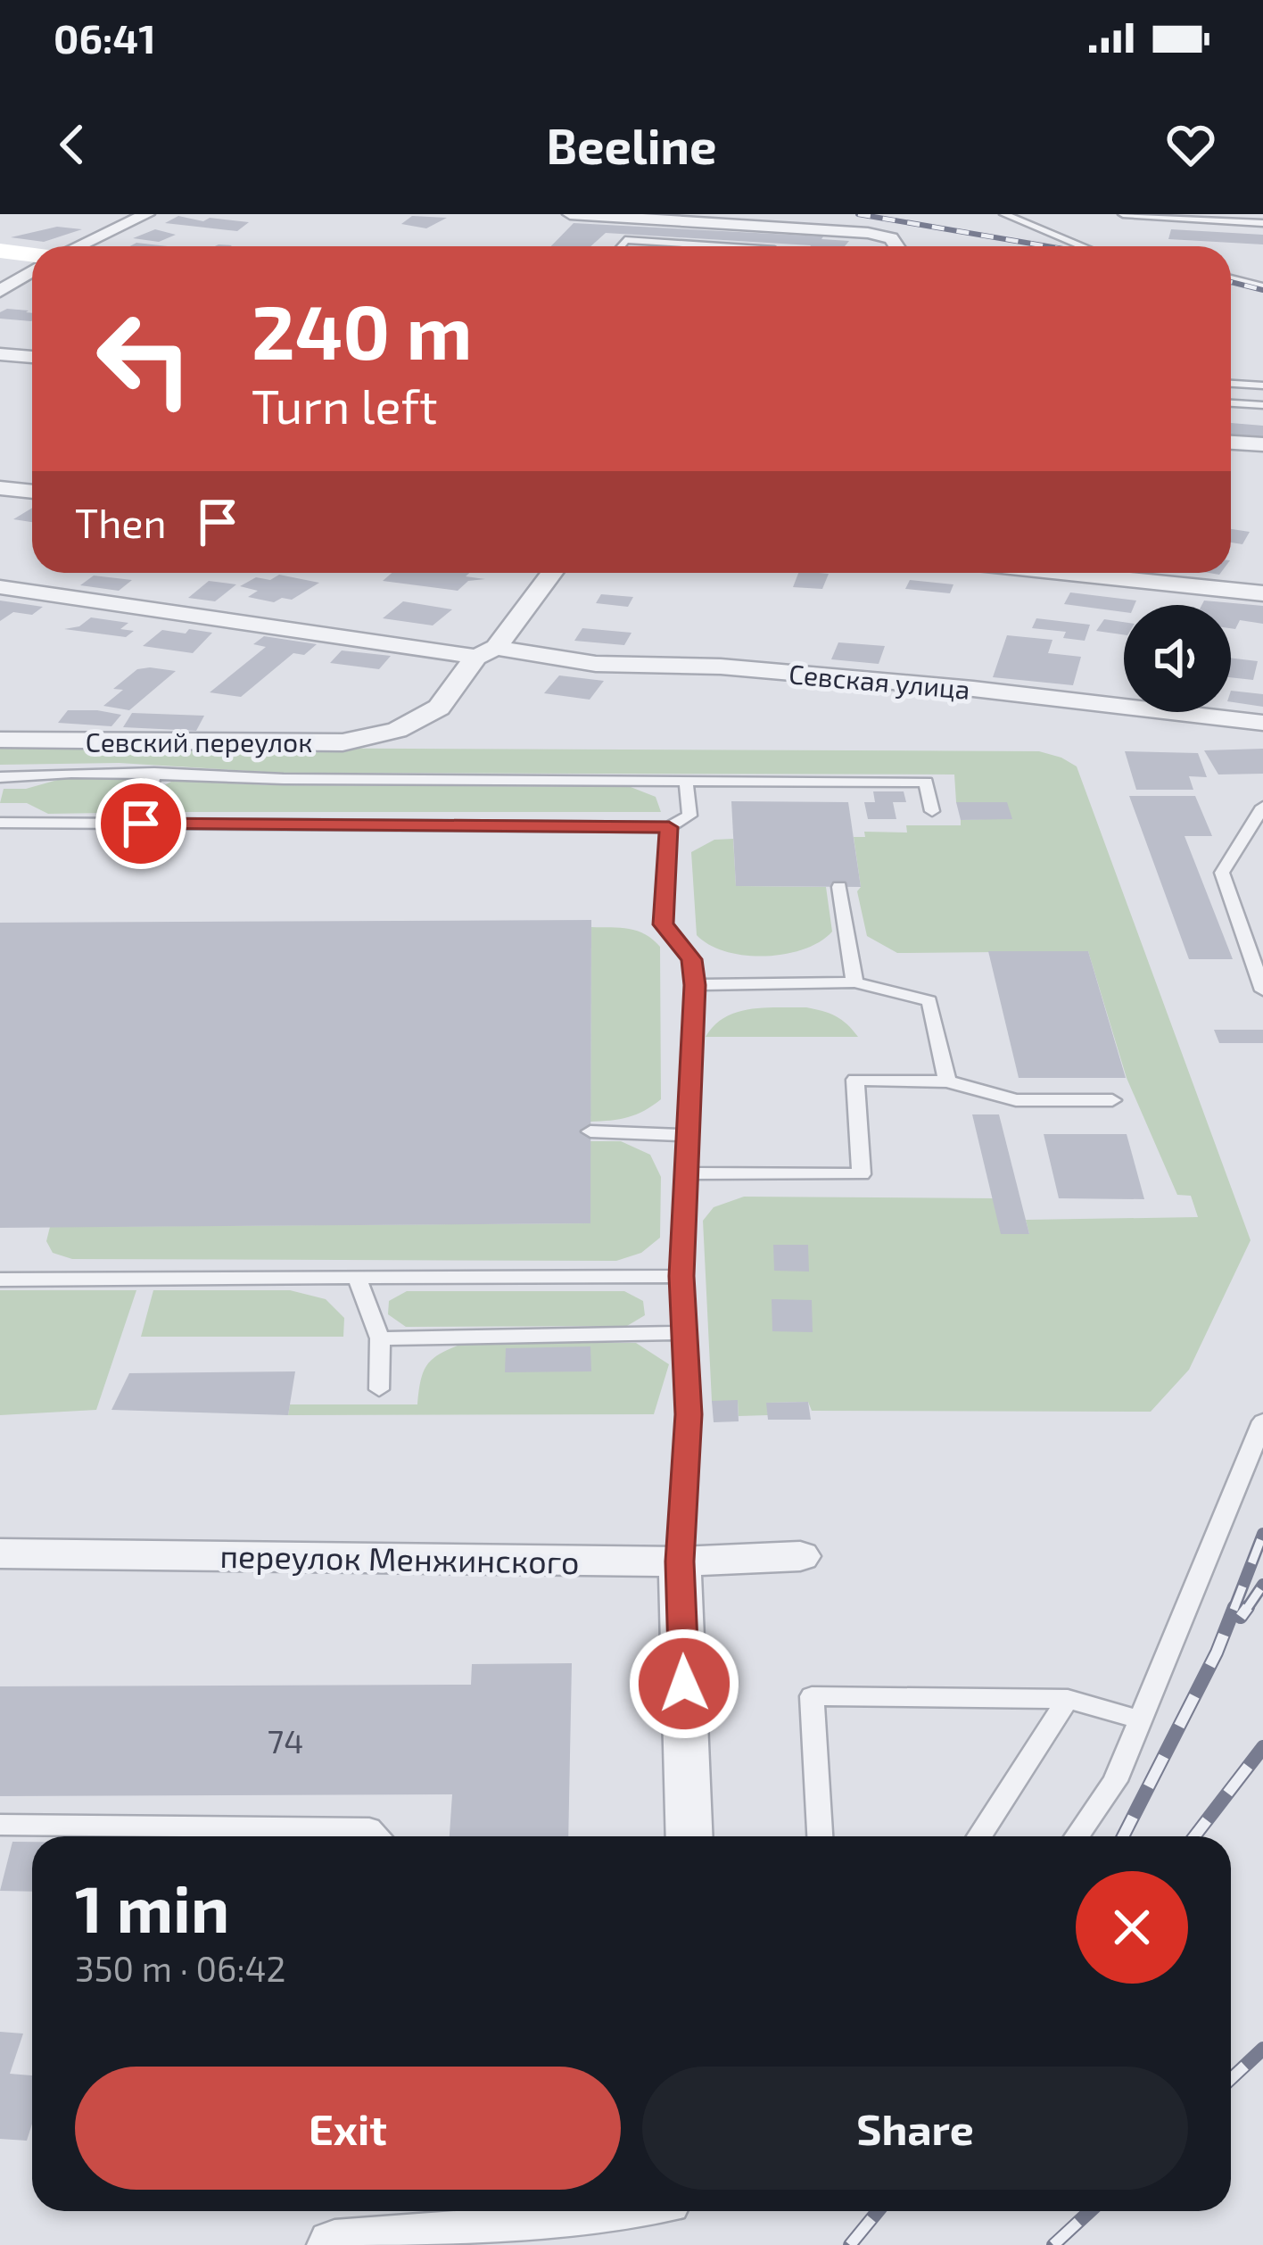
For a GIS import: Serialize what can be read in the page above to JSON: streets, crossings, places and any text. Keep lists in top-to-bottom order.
{
  "streets": {
    "street": ["Севская улица", "Севский переулок", "переулок Менжинского"]
  },
  "crossings": [
    ["Севская улица", "Севский переулок"]
  ],
  "house_numbers": ["74"],
  "page": {
    "status": "06:41",
    "header": "Beeline",
    "turn": ["240 m", "Turn left"],
    "then": "Then",
    "heading": ["1 min", "350 m · 06:42"],
    "buttons": ["Exit", "Share"]
  }
}
